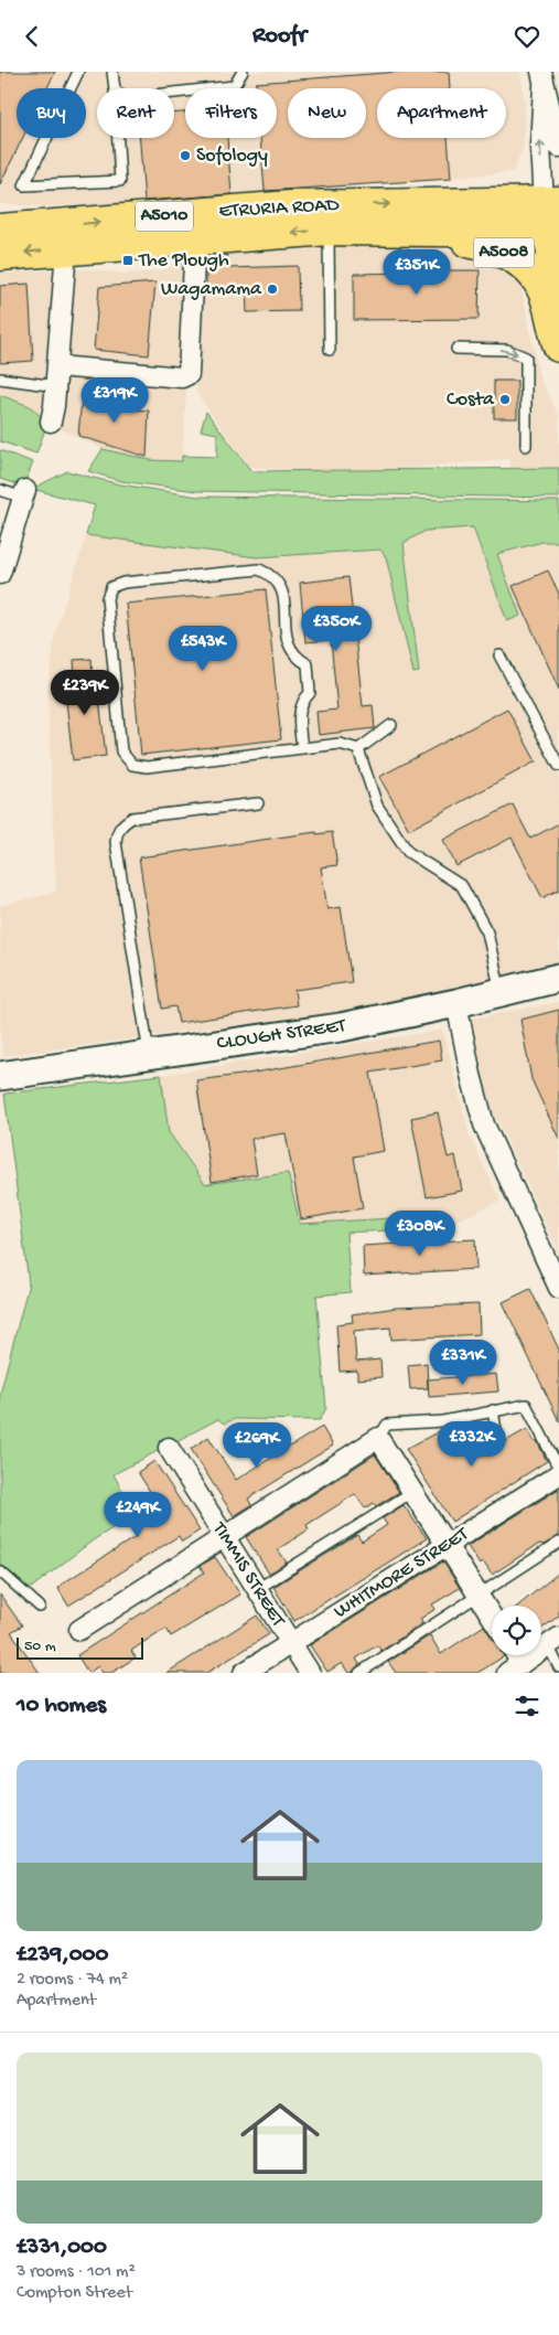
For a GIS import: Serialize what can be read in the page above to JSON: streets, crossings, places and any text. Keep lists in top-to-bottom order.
{
  "streets": {
    "main road": ["ETRURIA ROAD", "A5010", "A5008"],
    "street": ["CLOUGH STREET", "WHITMORE STREET", "TIMMIS STREET"]
  },
  "crossings": [
    ["ETRURIA ROAD", "A5008"],
    ["WHITMORE STREET", "TIMMIS STREET"]
  ],
  "places": {
    "other": ["Sofology", "Wagamama", "Costa"],
    "transit": ["The Plough"]
  },
  "scale_bar": "50 m",
  "page": {
    "header": "Roofr",
    "chip": [
      "Buy",
      "Rent",
      "Filters",
      "New",
      "Apartment"
    ],
    "price": [
      "£351K",
      "£319K",
      "£350K",
      "£543K",
      "£239K",
      "£308K",
      "£331K",
      "£332K",
      "£269K",
      "£249K"
    ],
    "scale": "50 m",
    "heading": "10 homes",
    "list": [
      {
        "name": "£239,000",
        "note": "2 rooms · 74 m² · Apartment"
      },
      {
        "name": "£331,000",
        "note": "3 rooms · 101 m² · Compton Street"
      }
    ]
  }
}
